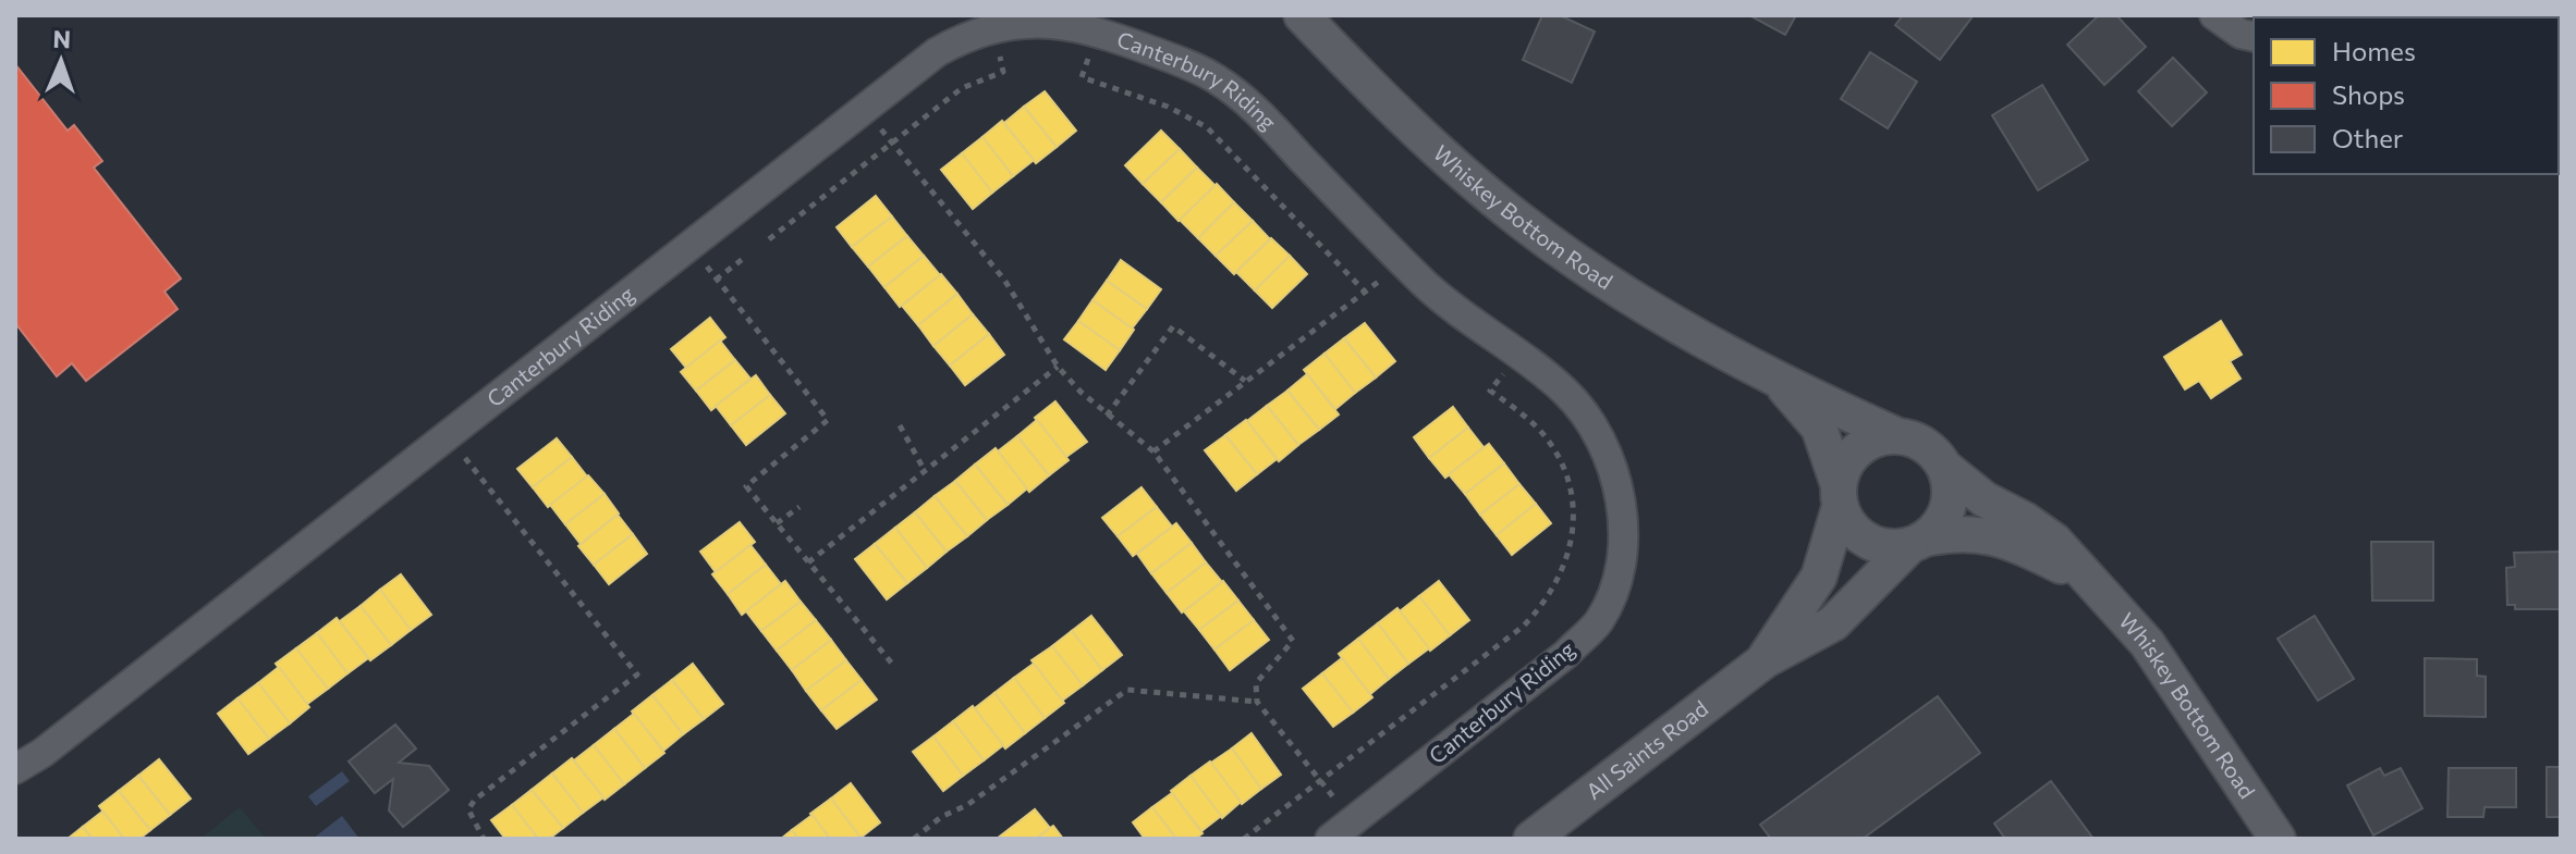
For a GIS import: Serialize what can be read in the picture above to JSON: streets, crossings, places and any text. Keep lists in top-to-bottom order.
{
  "streets": {
    "street": ["Canterbury Riding", "Whiskey Bottom Road", "All Saints Road"]
  },
  "crossings": [
    ["Whiskey Bottom Road", "All Saints Road"]
  ],
  "legend": ["Homes", "Shops", "Other"],
  "north": "top"
}
